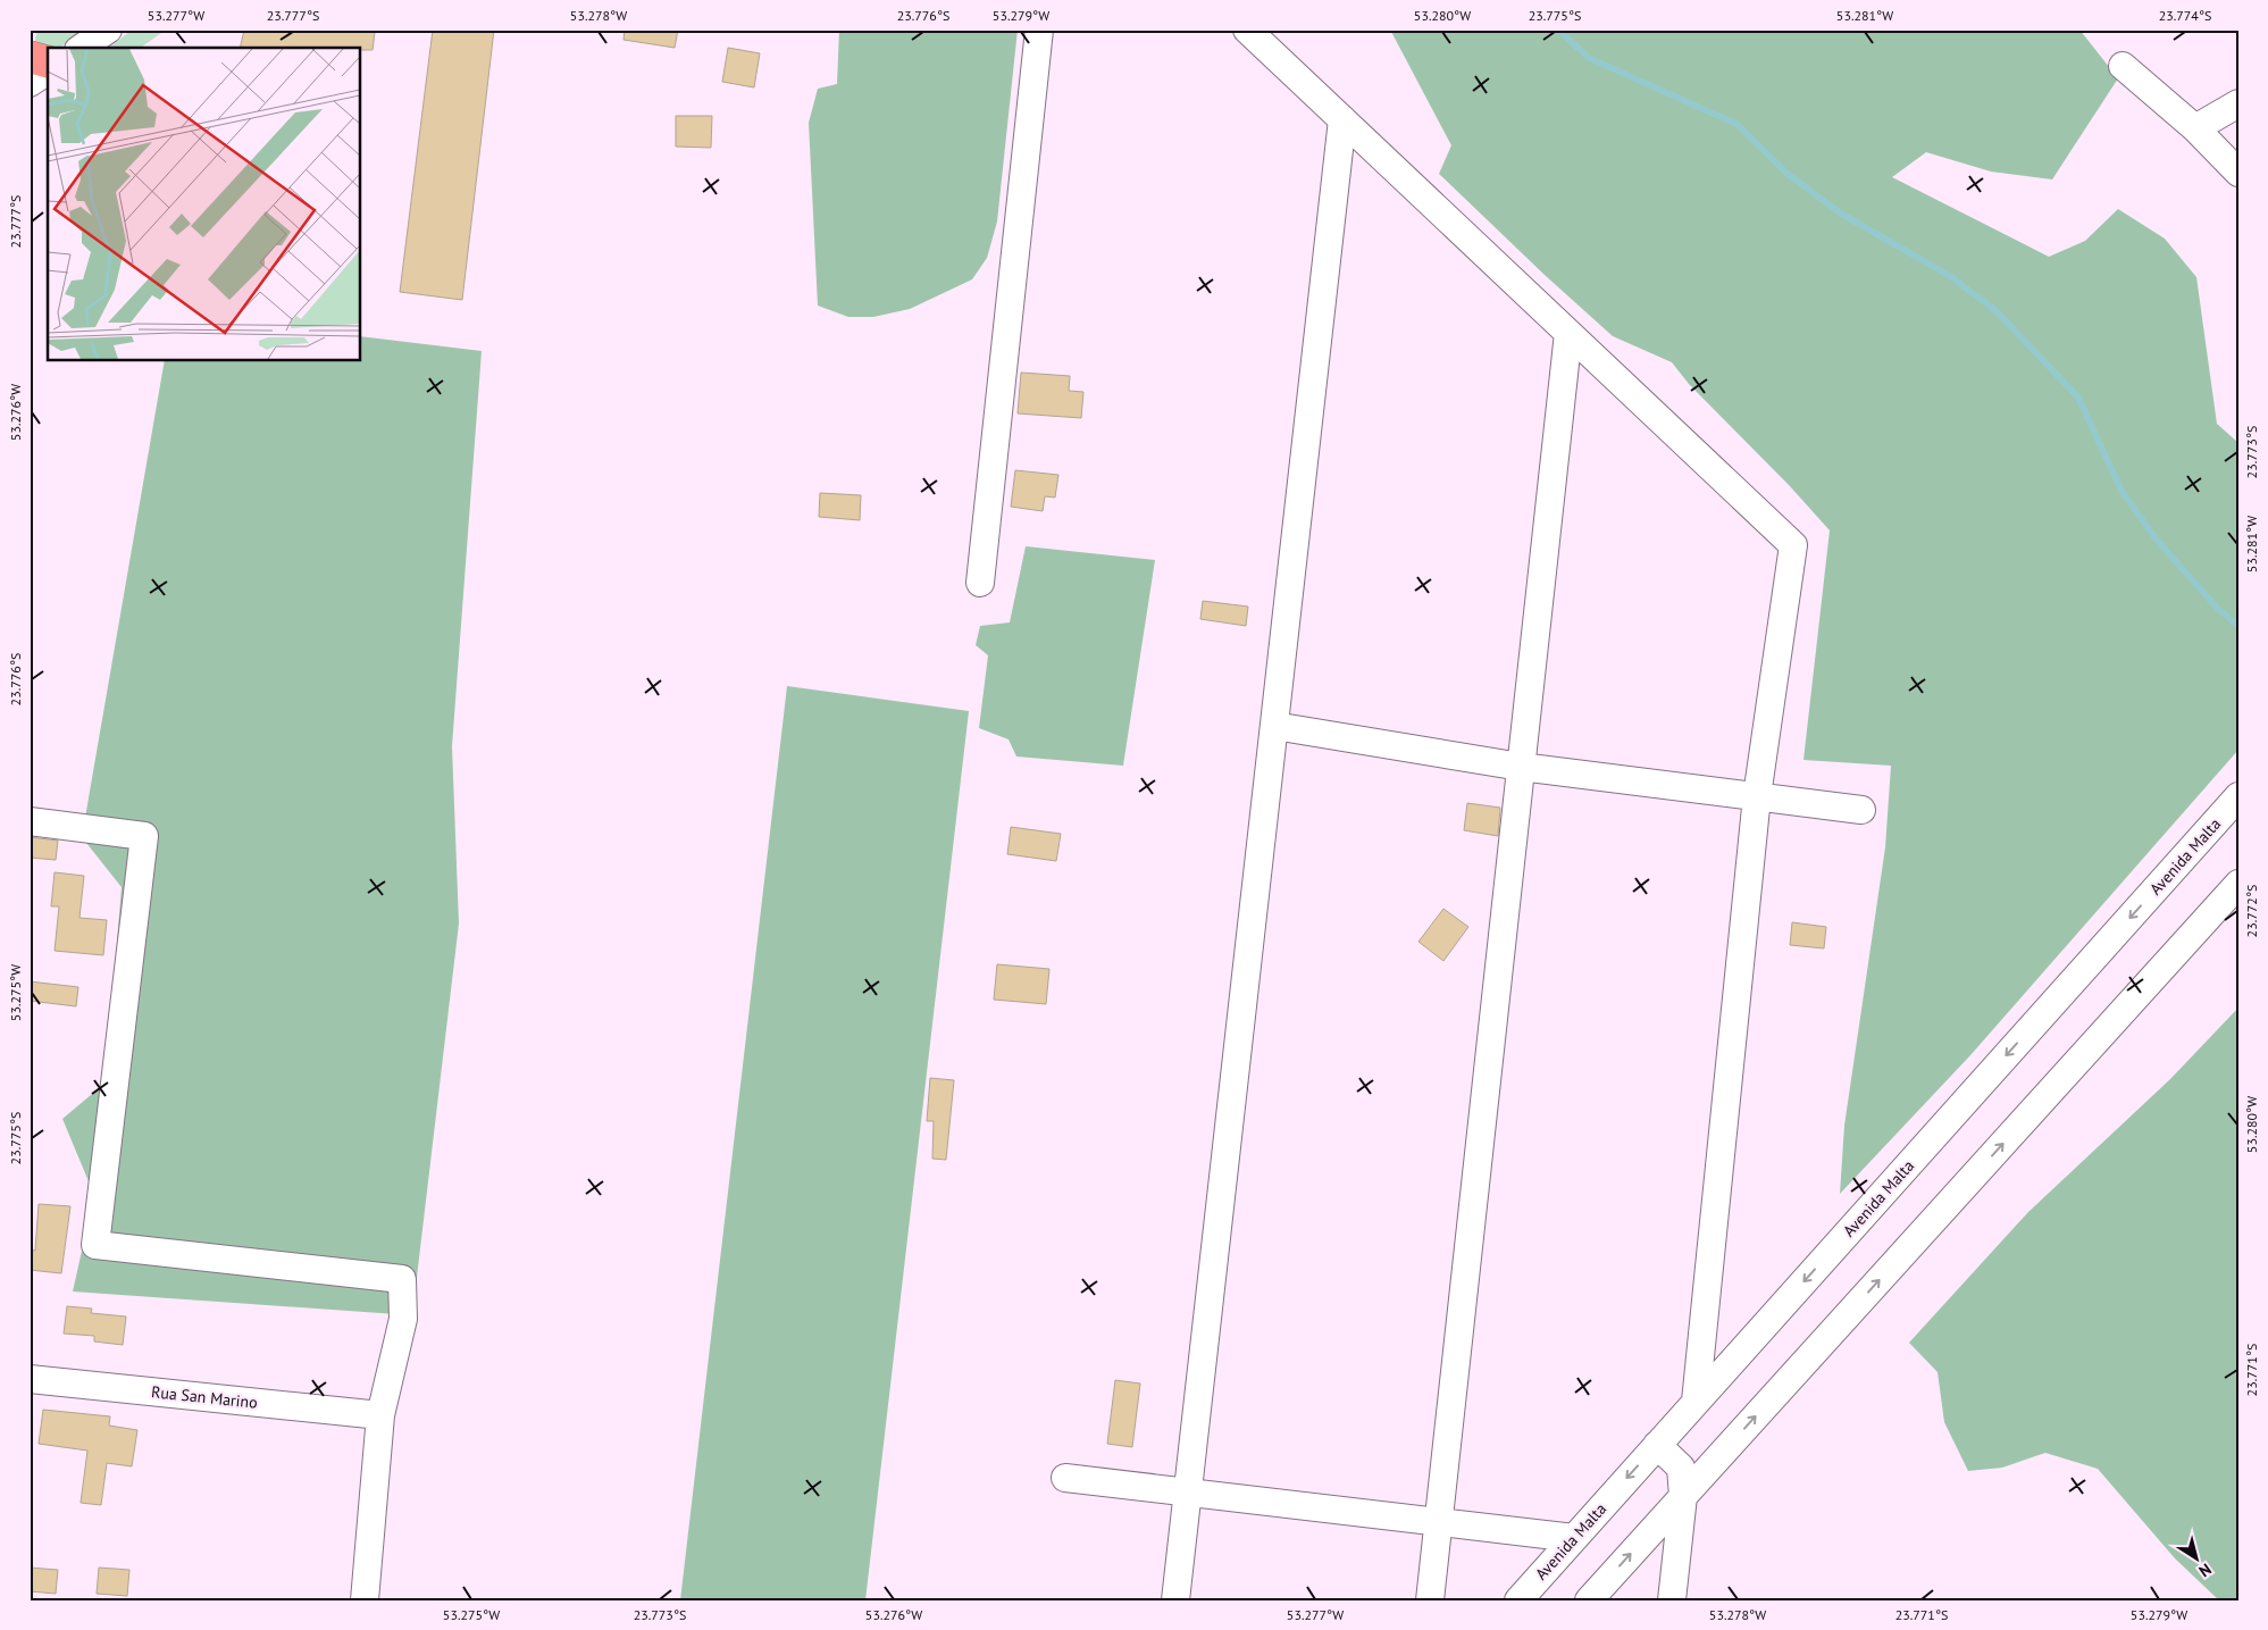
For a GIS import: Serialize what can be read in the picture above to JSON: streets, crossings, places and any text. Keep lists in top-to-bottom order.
{
  "streets": {
    "street": ["Avenida Malta", "Rua San Marino"]
  },
  "north": "bottom right",
  "coordinates": [
    "53.277°W",
    "23.777°S",
    "53.278°W",
    "23.776°S",
    "53.279°W",
    "53.280°W",
    "23.775°S",
    "53.281°W",
    "23.774°S",
    "53.276°W",
    "23.773°S",
    "23.772°S",
    "53.275°W",
    "23.771°S"
  ]
}
